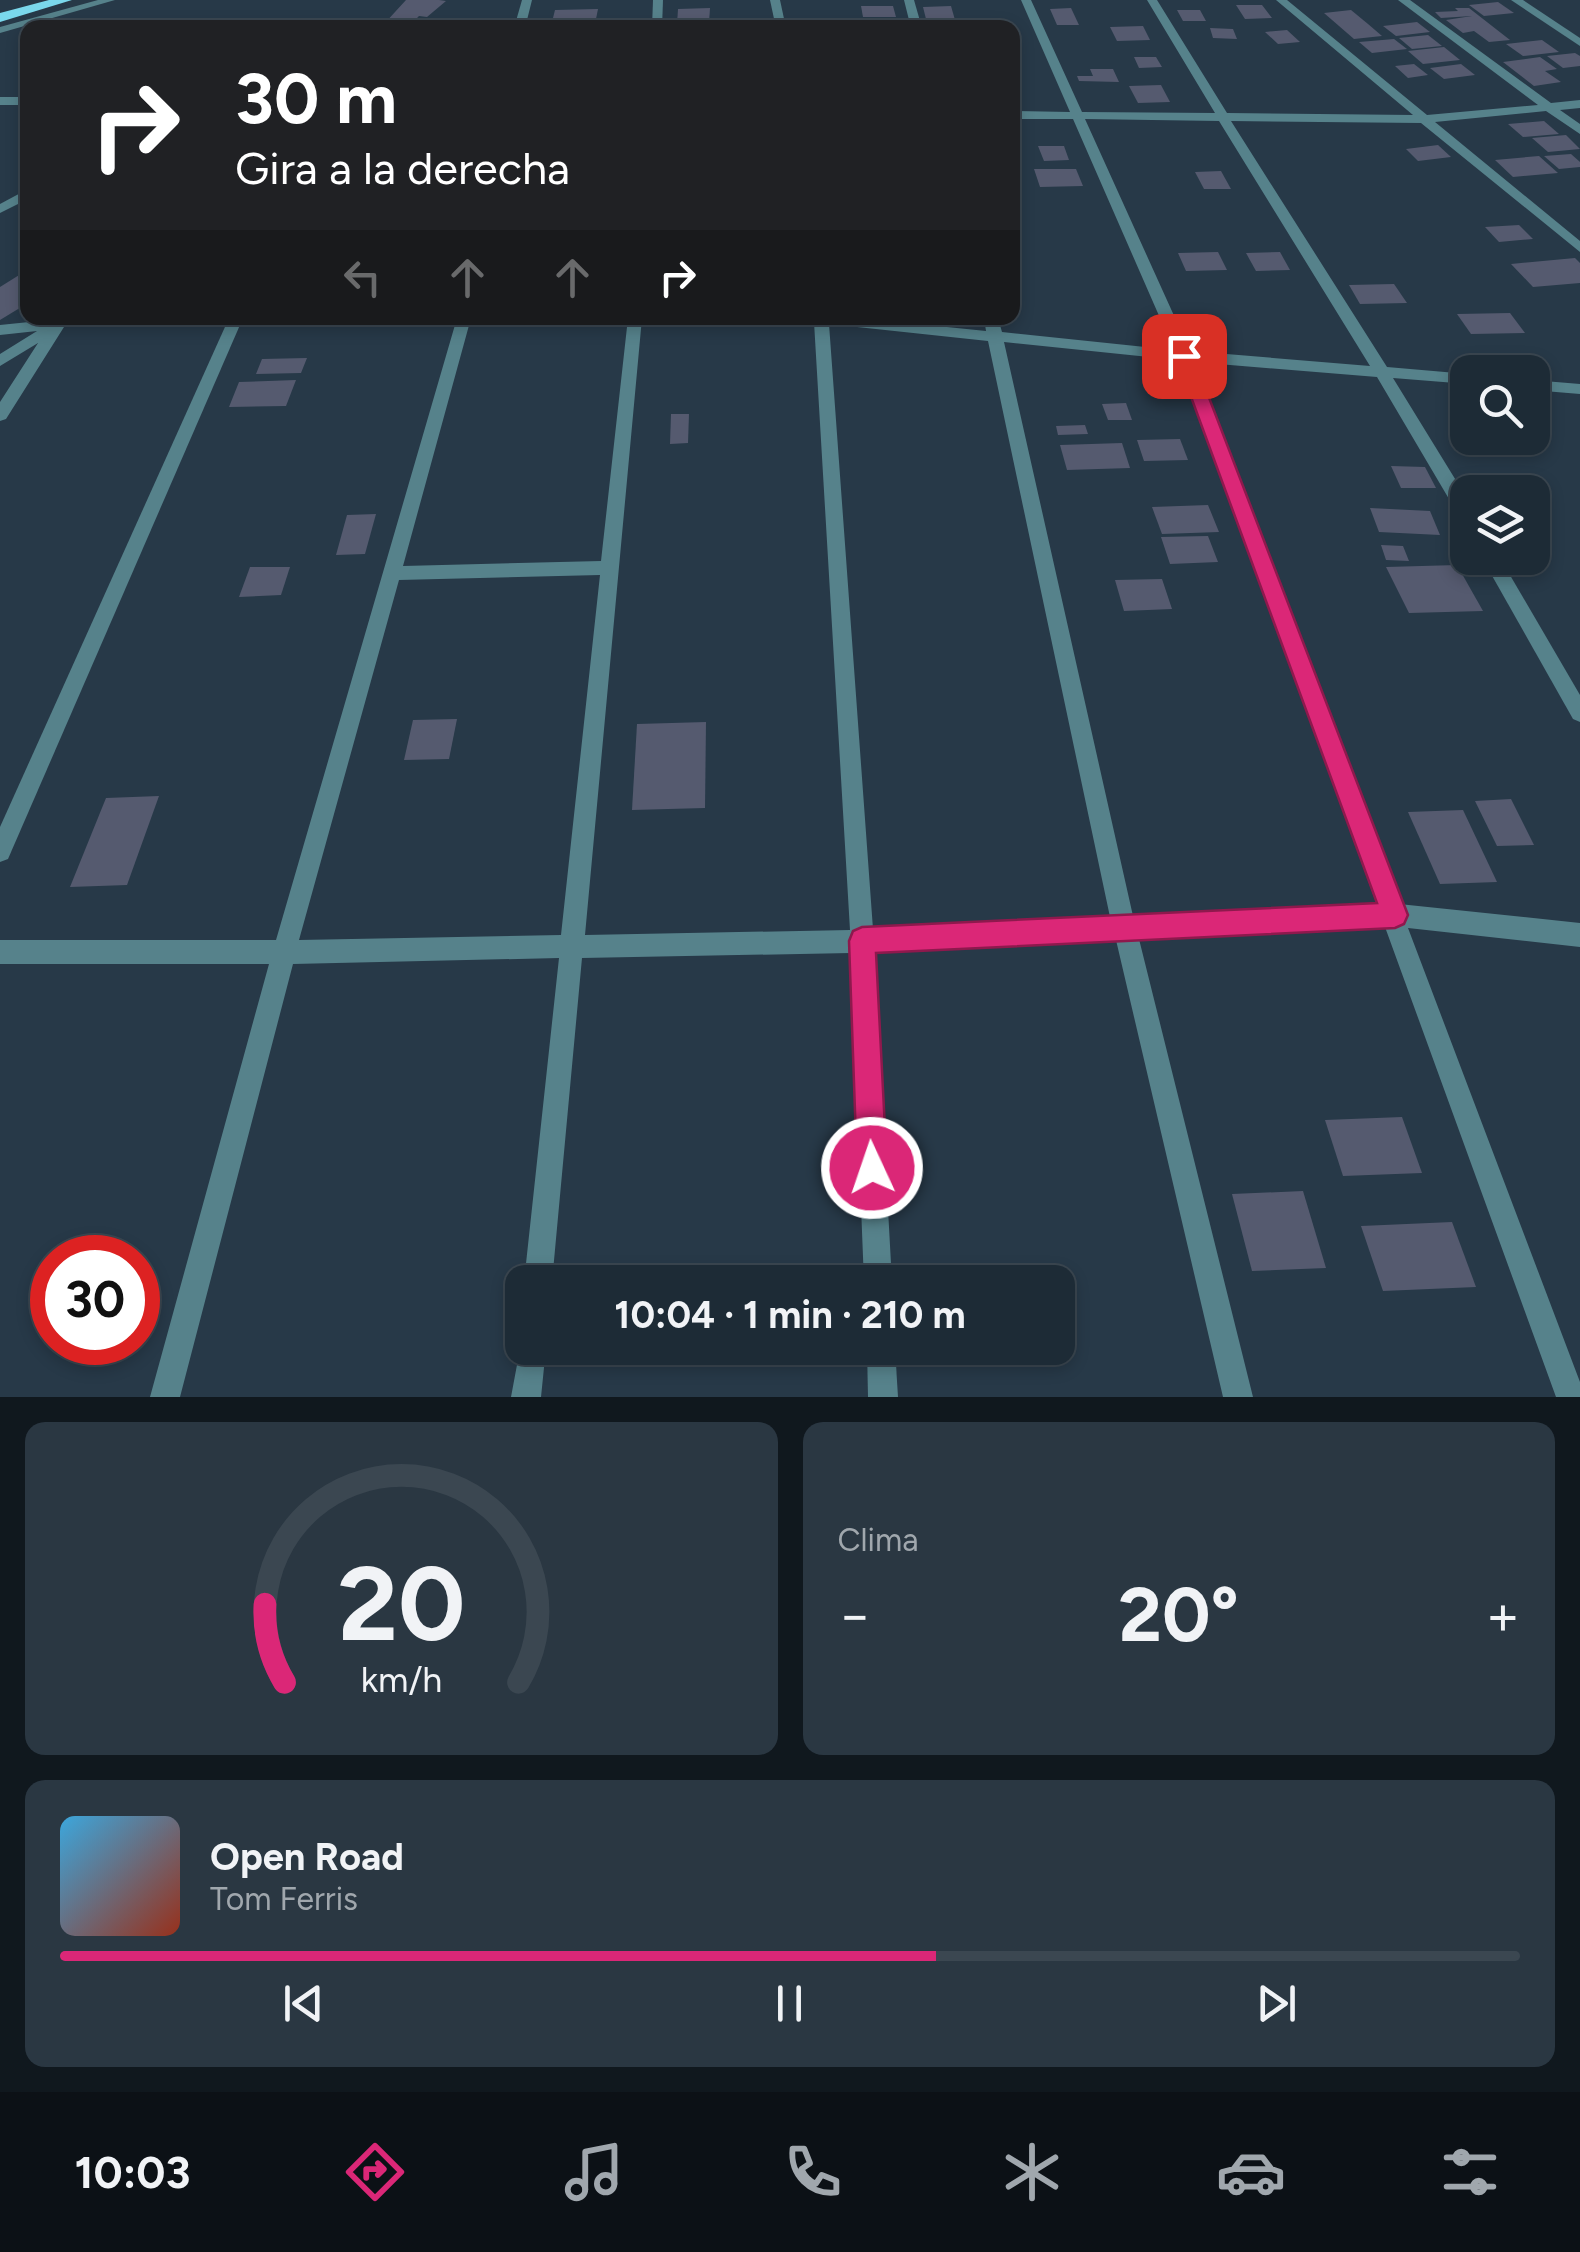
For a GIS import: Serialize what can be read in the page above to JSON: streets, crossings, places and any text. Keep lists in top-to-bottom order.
{
  "page": {
    "turn": ["30 m", "Gira a la derecha"],
    "limit": "30",
    "trip": "10:04 · 1 min · 210 m",
    "tile": "Clima",
    "heat": ["−", "20°", "+"],
    "song": ["Open Road", "Tom Ferris"],
    "tabs": "10:03",
    "gauge": ["20", "km/h"]
  }
}
